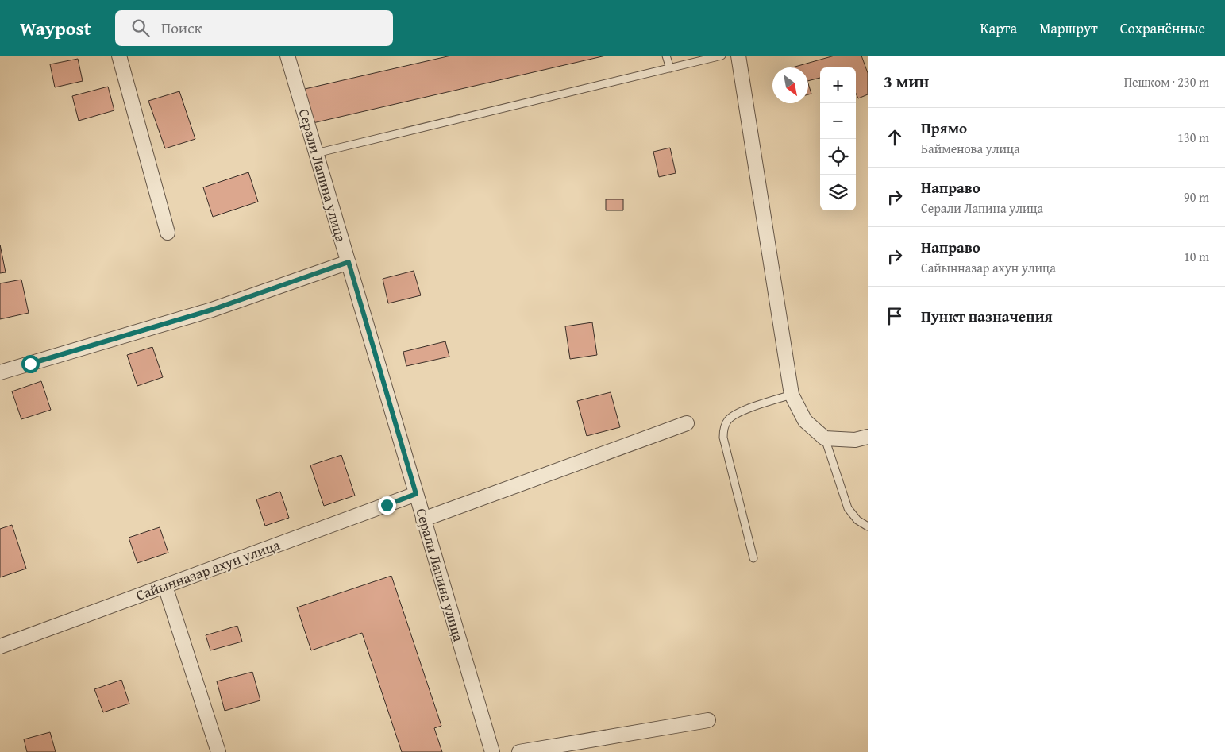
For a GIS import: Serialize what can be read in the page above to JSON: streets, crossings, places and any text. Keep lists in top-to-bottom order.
{
  "streets": {
    "street": ["Серали Лапина улица", "Сайынназар ахун улица"]
  },
  "crossings": [
    ["Серали Лапина улица", "Сайынназар ахун улица"]
  ],
  "north": "bottom right",
  "page": {
    "header": "Waypost",
    "search": "Поиск",
    "nav": ["Карта", "Маршрут", "Сохранённые"],
    "heading": ["3 мин", "Пешком · 230 m"],
    "map_buttons": ["+", "−"],
    "list": [
      ["Прямо", "Байменова улица", "130 m"],
      ["Направо", "Серали Лапина улица", "90 m"],
      ["Направо", "Сайынназар ахун улица", "10 m"],
      "Пункт назначения"
    ]
  }
}
